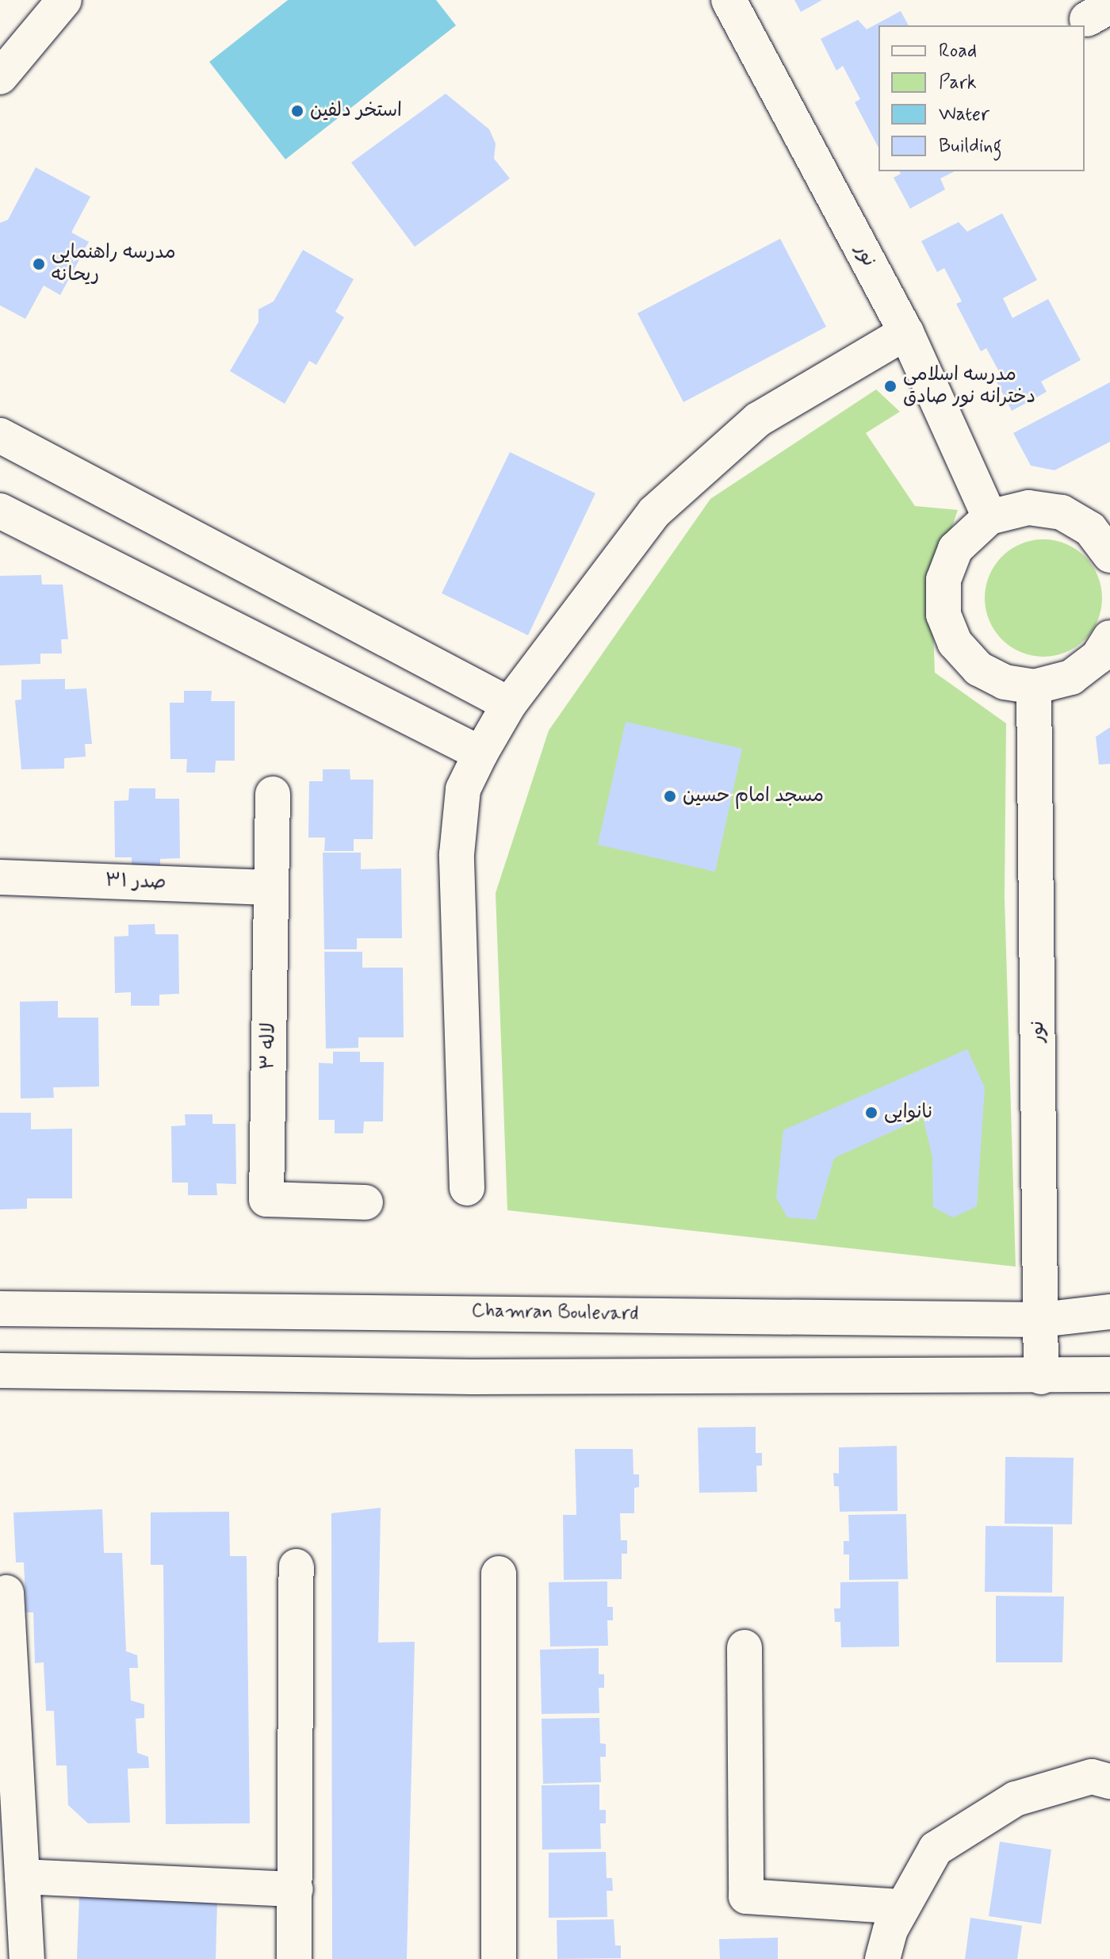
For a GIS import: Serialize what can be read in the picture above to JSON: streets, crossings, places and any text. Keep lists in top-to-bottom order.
{
  "streets": {
    "street": [
      "نور",
      "صدر ۳۱",
      "لاله ۳",
      "Chamran Boulevard"
    ]
  },
  "crossings": [
    ["نور", "Chamran Boulevard"],
    ["صدر ۳۱", "لاله ۳"]
  ],
  "places": [
    "استخر دلفین",
    "مدرسه راهنمایی ریحانه",
    "مدرسه اسلامی دخترانه نور صادق",
    "مسجد امام‌ حسین",
    "نانوایی"
  ],
  "legend": [
    "Road",
    "Park",
    "Water",
    "Building"
  ]
}
